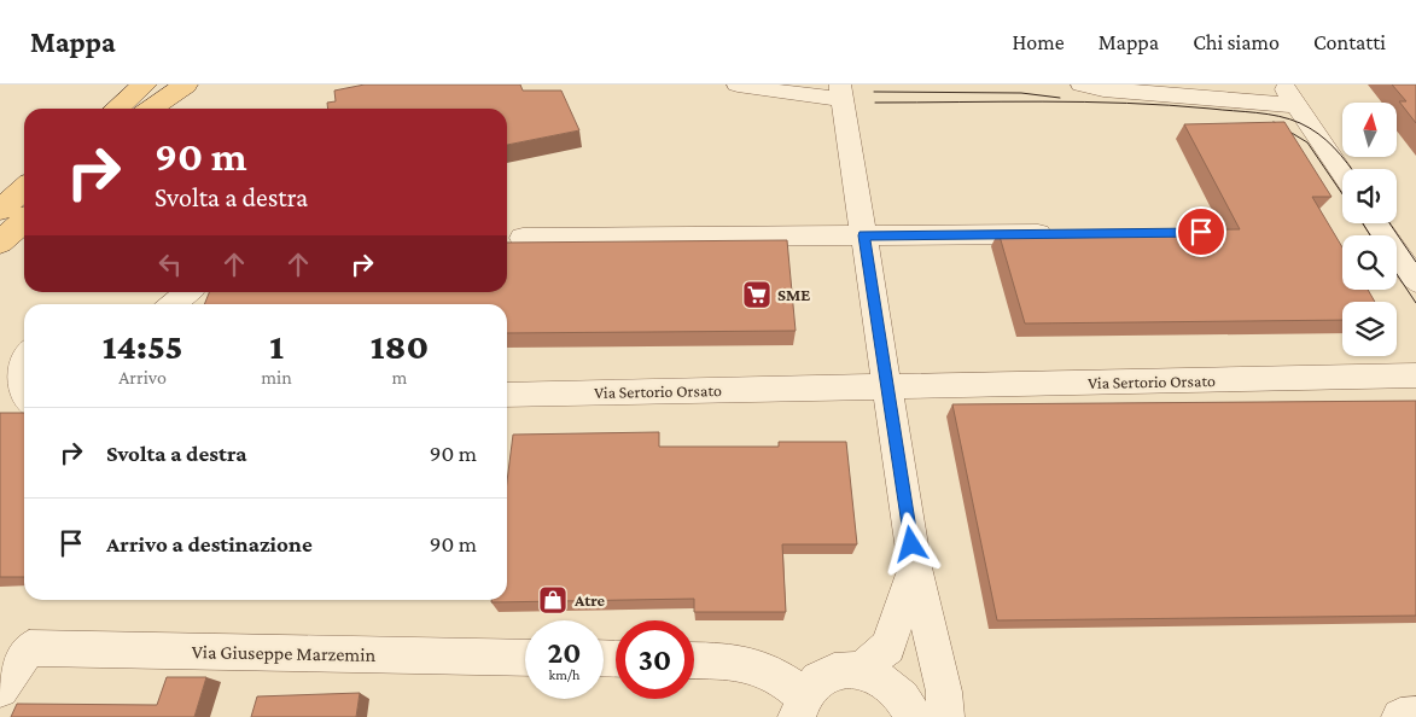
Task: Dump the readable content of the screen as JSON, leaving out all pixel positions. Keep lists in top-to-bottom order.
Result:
{
  "streets": {
    "street": ["Via Sertorio Orsato", "Via Giuseppe Marzemin"]
  },
  "places": {
    "supermarket": ["SME"],
    "shop": ["Atre"]
  },
  "north": "top",
  "page": {
    "header": "Mappa",
    "nav": [
      "Home",
      "Mappa",
      "Chi siamo",
      "Contatti"
    ],
    "turn": ["90 m", "Svolta a destra"],
    "eta": [
      "14:55",
      "Arrivo",
      "1",
      "min",
      "180",
      "m"
    ],
    "list": [
      {
        "name": "Svolta a destra",
        "value": "90 m"
      },
      {
        "name": "Arrivo a destinazione",
        "value": "90 m"
      }
    ],
    "speed": "20 km/h",
    "limit": "30"
  }
}
